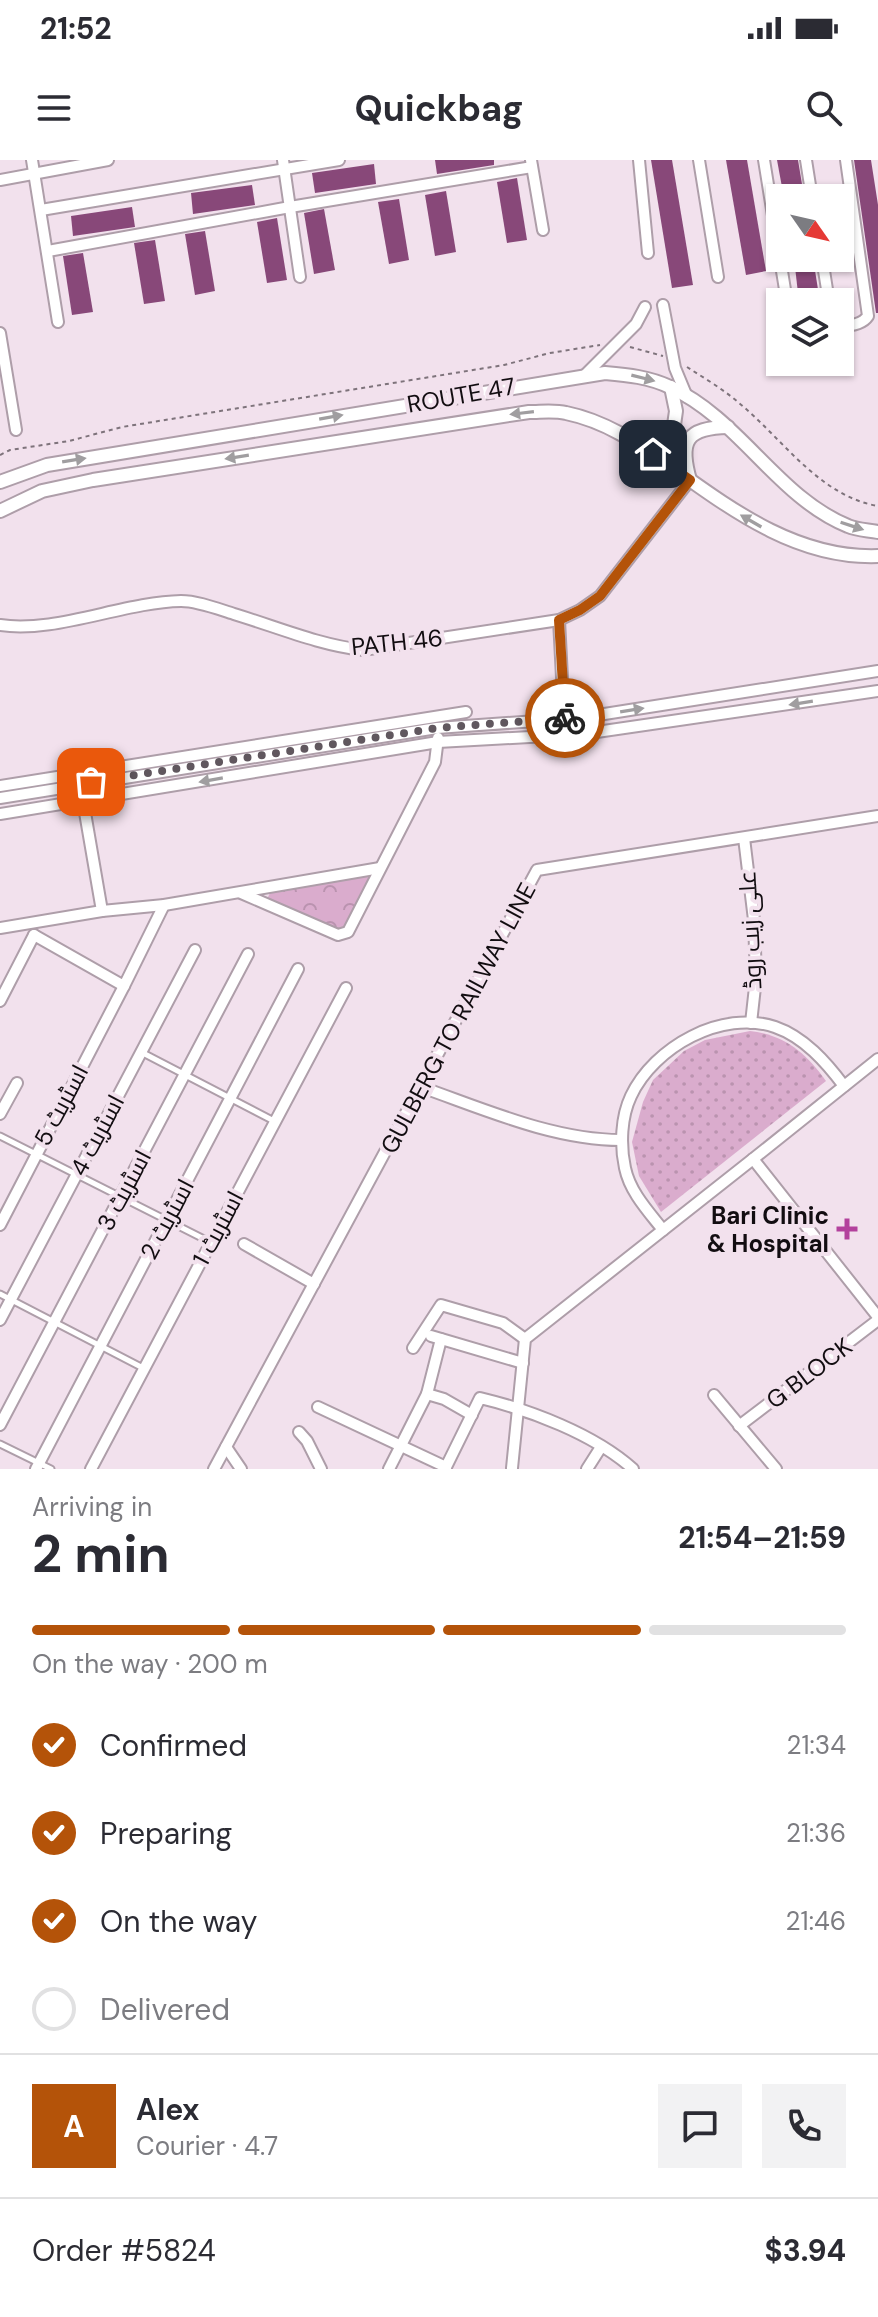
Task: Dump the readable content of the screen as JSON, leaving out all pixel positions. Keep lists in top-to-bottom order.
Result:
{
  "streets": {
    "street": [
      "ROUTE 47",
      "PATH 46",
      "علی زیب روڈ",
      "GULBERG TO RAILWAY LINE",
      "اسٹریٹ 5",
      "اسٹریٹ 4",
      "اسٹریٹ 3",
      "اسٹریٹ 2",
      "اسٹریٹ 1",
      "G BLOCK"
    ]
  },
  "crossings": [
    ["ROUTE 47", "PATH 46"],
    ["علی زیب روڈ", "GULBERG TO RAILWAY LINE"]
  ],
  "places": {
    "health": ["Bari Clinic & Hospital"]
  },
  "north": "bottom right",
  "page": {
    "status": "21:52",
    "header": "Quickbag",
    "heading": ["2 min", "Arriving in", "21:54–21:59"],
    "panel": [
      "Alex",
      "Courier · 4.7",
      "Order #5824",
      "$3.94"
    ],
    "bar": "On the way · 200 m",
    "list": [
      ["Confirmed", "21:34"],
      ["Preparing", "21:36"],
      ["On the way", "21:46"],
      "Delivered"
    ],
    "round": "A"
  }
}
